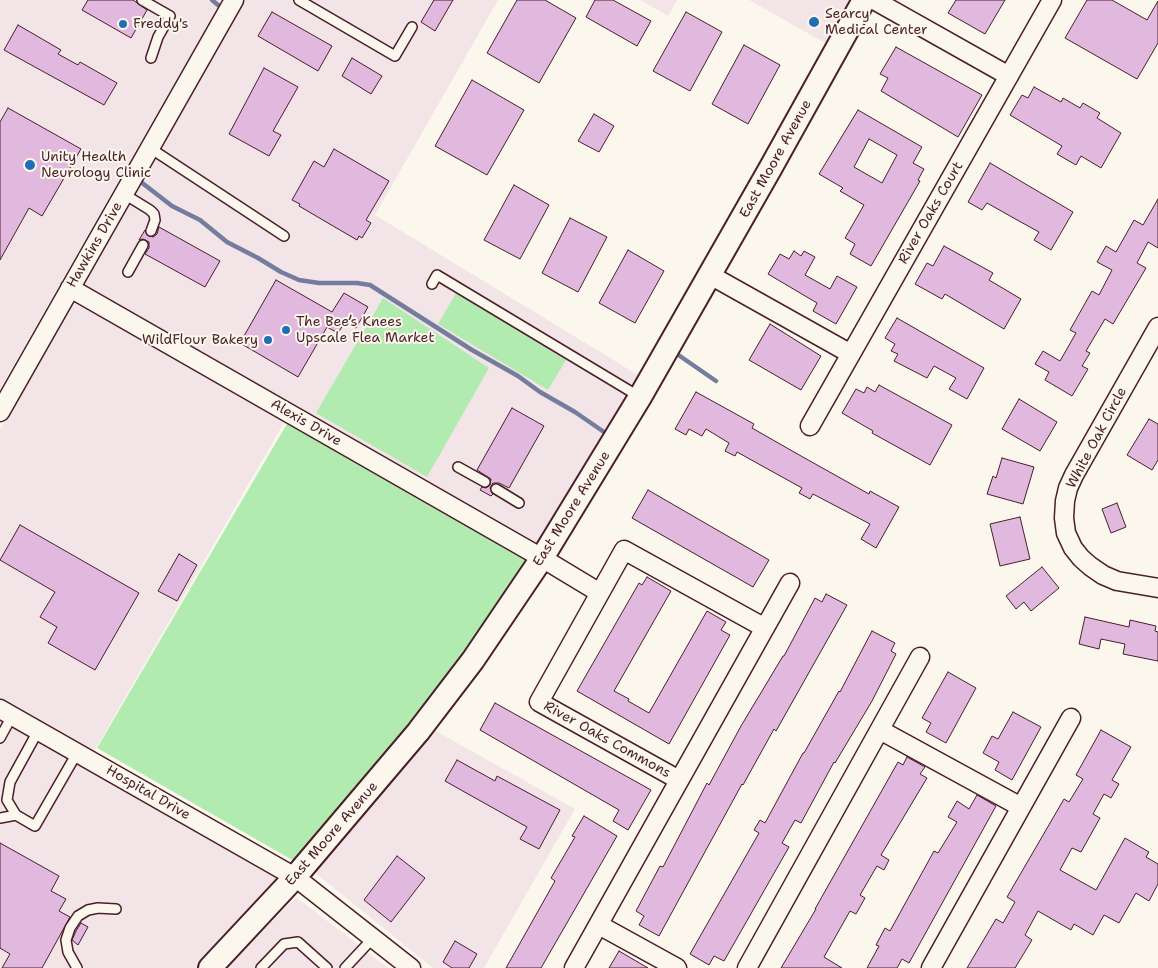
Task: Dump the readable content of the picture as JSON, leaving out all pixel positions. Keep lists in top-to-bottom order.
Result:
{
  "streets": {
    "street": [
      "East Moore Avenue",
      "River Oaks Court",
      "Hawkins Drive",
      "Alexis Drive",
      "White Oak Circle",
      "River Oaks Commons",
      "Hospital Drive"
    ]
  },
  "crossings": [
    ["East Moore Avenue", "Alexis Drive"],
    ["East Moore Avenue", "Hospital Drive"],
    ["Hawkins Drive", "Alexis Drive"]
  ],
  "places": [
    "Searcy Medical Center",
    "Freddy's",
    "Unity Health Neurology Clinic",
    "The Bee’s Knees Upscale Flea Market",
    "WildFlour Bakery"
  ]
}
